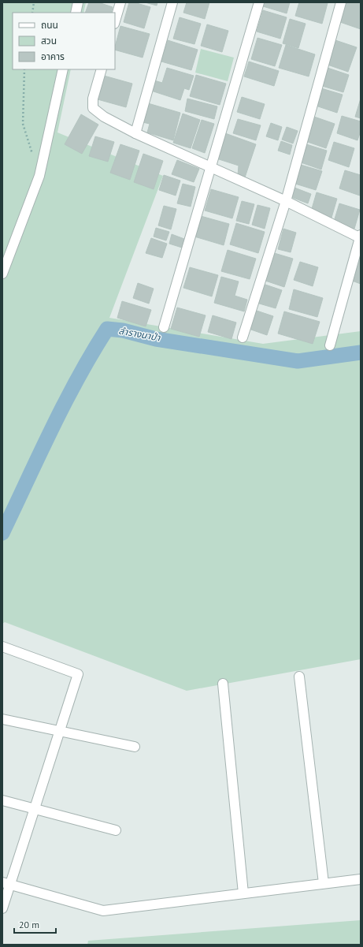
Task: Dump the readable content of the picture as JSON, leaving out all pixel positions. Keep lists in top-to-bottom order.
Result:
{
  "water": ["ลำรางนาป่า"],
  "legend": ["ถนน", "สวน", "อาคาร"],
  "scale_bar": "20 m"
}
